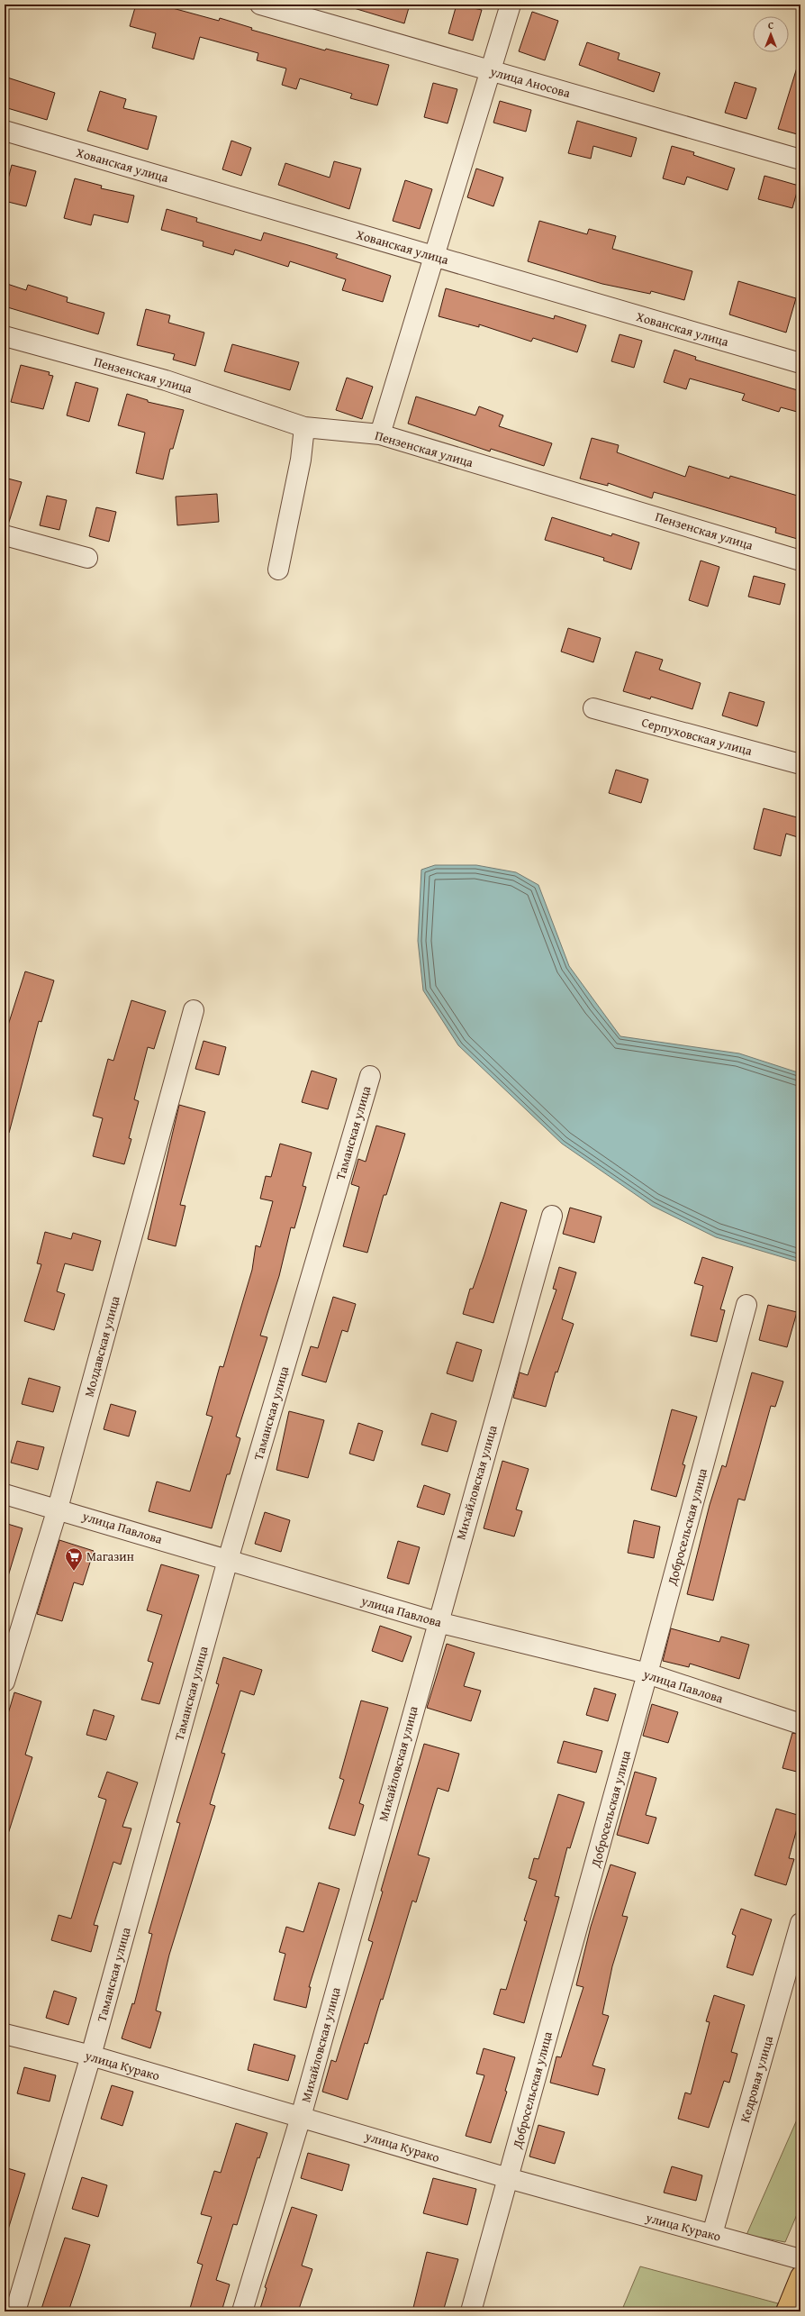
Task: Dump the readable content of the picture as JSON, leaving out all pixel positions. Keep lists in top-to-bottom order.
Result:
{
  "streets": {
    "street": [
      "улица Аносова",
      "Хованская улица",
      "Пензенская улица",
      "Серпуховская улица",
      "Таманская улица",
      "Молдавская улица",
      "Михайловская улица",
      "Добросельская улица",
      "улица Павлова",
      "улица Курако",
      "Кедровая улица"
    ]
  },
  "crossings": [
    ["Таманская улица", "улица Павлова"],
    ["Таманская улица", "улица Курако"],
    ["Молдавская улица", "улица Павлова"],
    ["Михайловская улица", "улица Павлова"],
    ["Михайловская улица", "улица Курако"],
    ["Добросельская улица", "улица Павлова"],
    ["Добросельская улица", "улица Курако"],
    ["улица Курако", "Кедровая улица"]
  ],
  "places": {
    "supermarket": ["Магазин"]
  },
  "north": "top"
}
